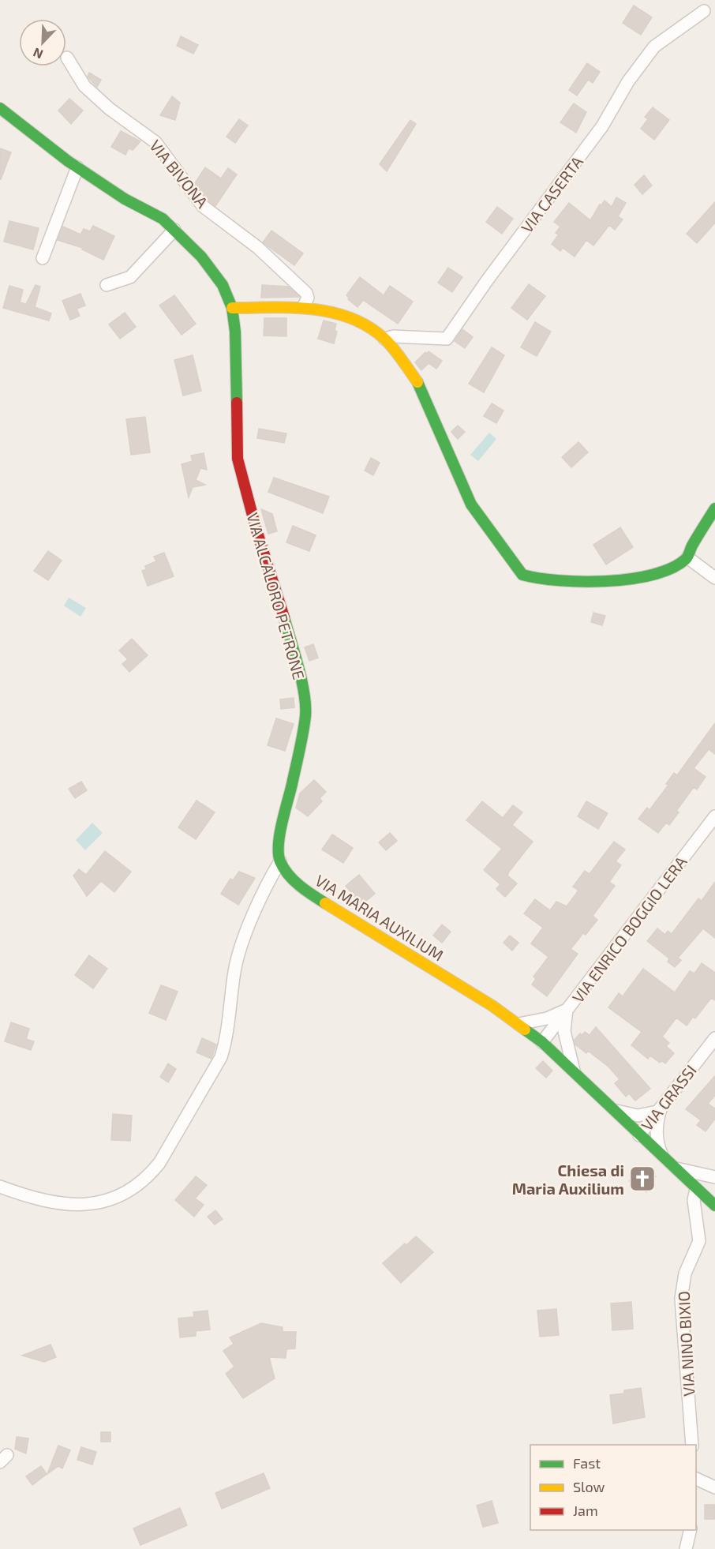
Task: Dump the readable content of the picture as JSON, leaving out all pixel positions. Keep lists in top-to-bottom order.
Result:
{
  "streets": {
    "street": [
      "VIA BIVONA",
      "VIA CASERTA",
      "VIA ALCALORO PETRONE",
      "VIA MARIA AUXILIUM",
      "VIA ENRICO BOGGIO LERA",
      "VIA GRASSI",
      "VIA NINO BIXIO"
    ]
  },
  "crossings": [
    ["VIA ALCALORO PETRONE", "VIA MARIA AUXILIUM"],
    ["VIA MARIA AUXILIUM", "VIA ENRICO BOGGIO LERA"],
    ["VIA MARIA AUXILIUM", "VIA GRASSI"],
    ["VIA MARIA AUXILIUM", "VIA NINO BIXIO"]
  ],
  "places": {
    "church": ["Chiesa di Maria Auxilium"]
  },
  "legend": ["Fast", "Slow", "Jam"],
  "north": "bottom left"
}
